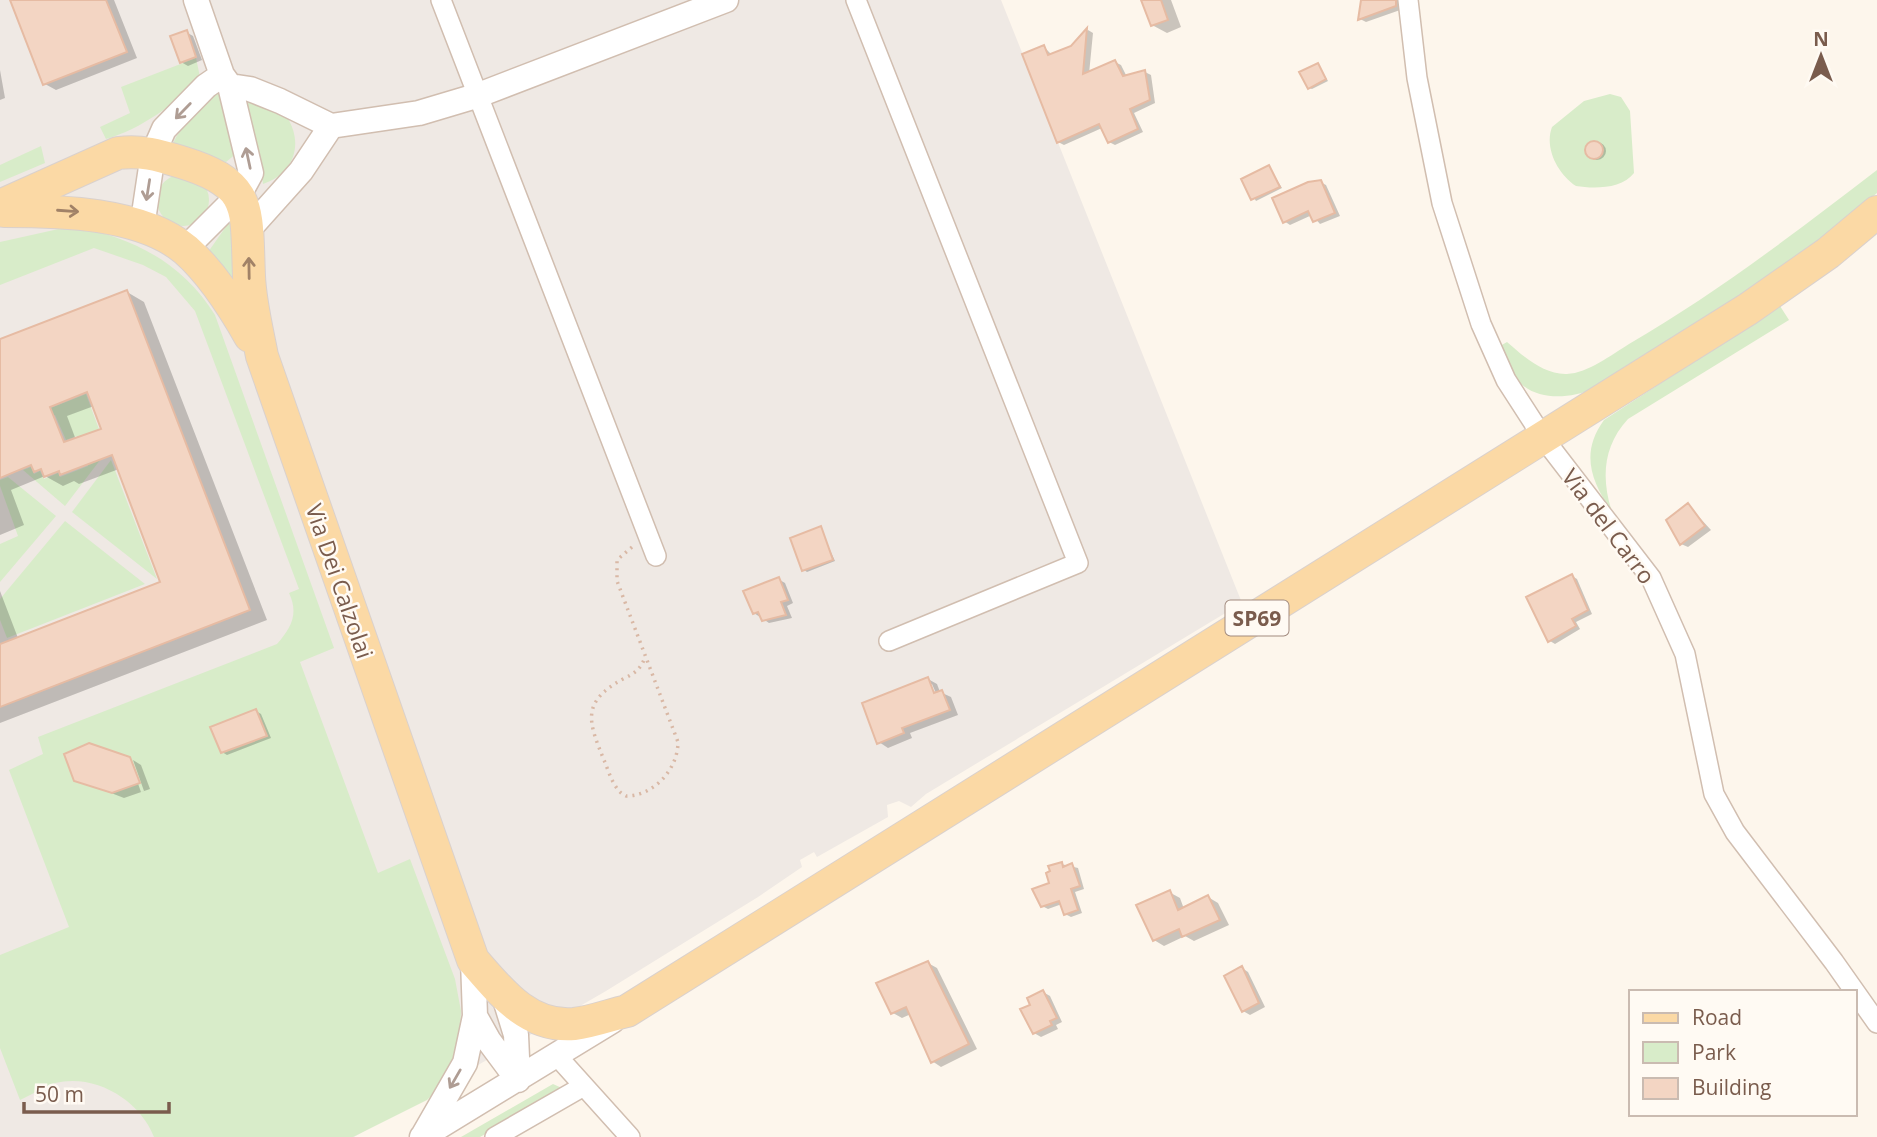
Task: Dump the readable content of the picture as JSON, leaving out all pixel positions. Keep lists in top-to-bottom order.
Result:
{
  "streets": {
    "main road": ["Via Dei Calzolai", "SP69"],
    "street": ["Via del Carro"]
  },
  "crossings": [
    ["Via del Carro", "SP69"]
  ],
  "legend": ["Road", "Park", "Building"],
  "scale_bar": "50 m",
  "north": "top"
}
